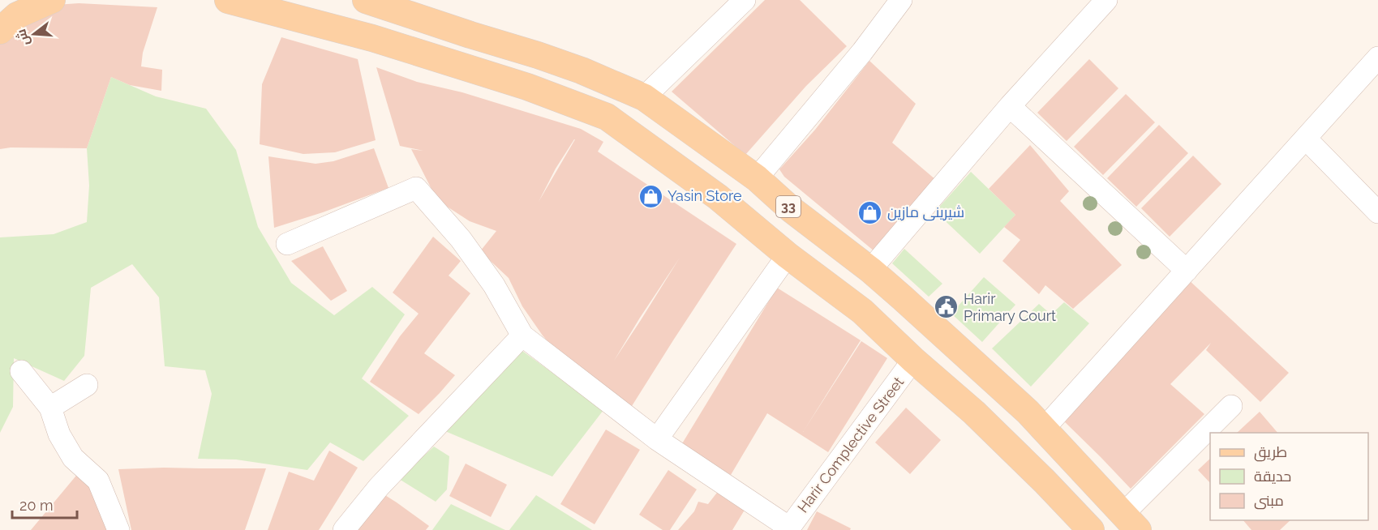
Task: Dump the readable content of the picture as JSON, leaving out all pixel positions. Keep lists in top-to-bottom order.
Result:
{
  "streets": {
    "main road": ["33"],
    "street": ["Harir Complective Street"]
  },
  "places": {
    "shop": ["Yasin Store", "شیرینی مازین"],
    "public building": ["Harir Primary Court"]
  },
  "legend": ["طريق", "حديقة", "مبنى"],
  "scale_bar": "20 m",
  "north": "left"
}
